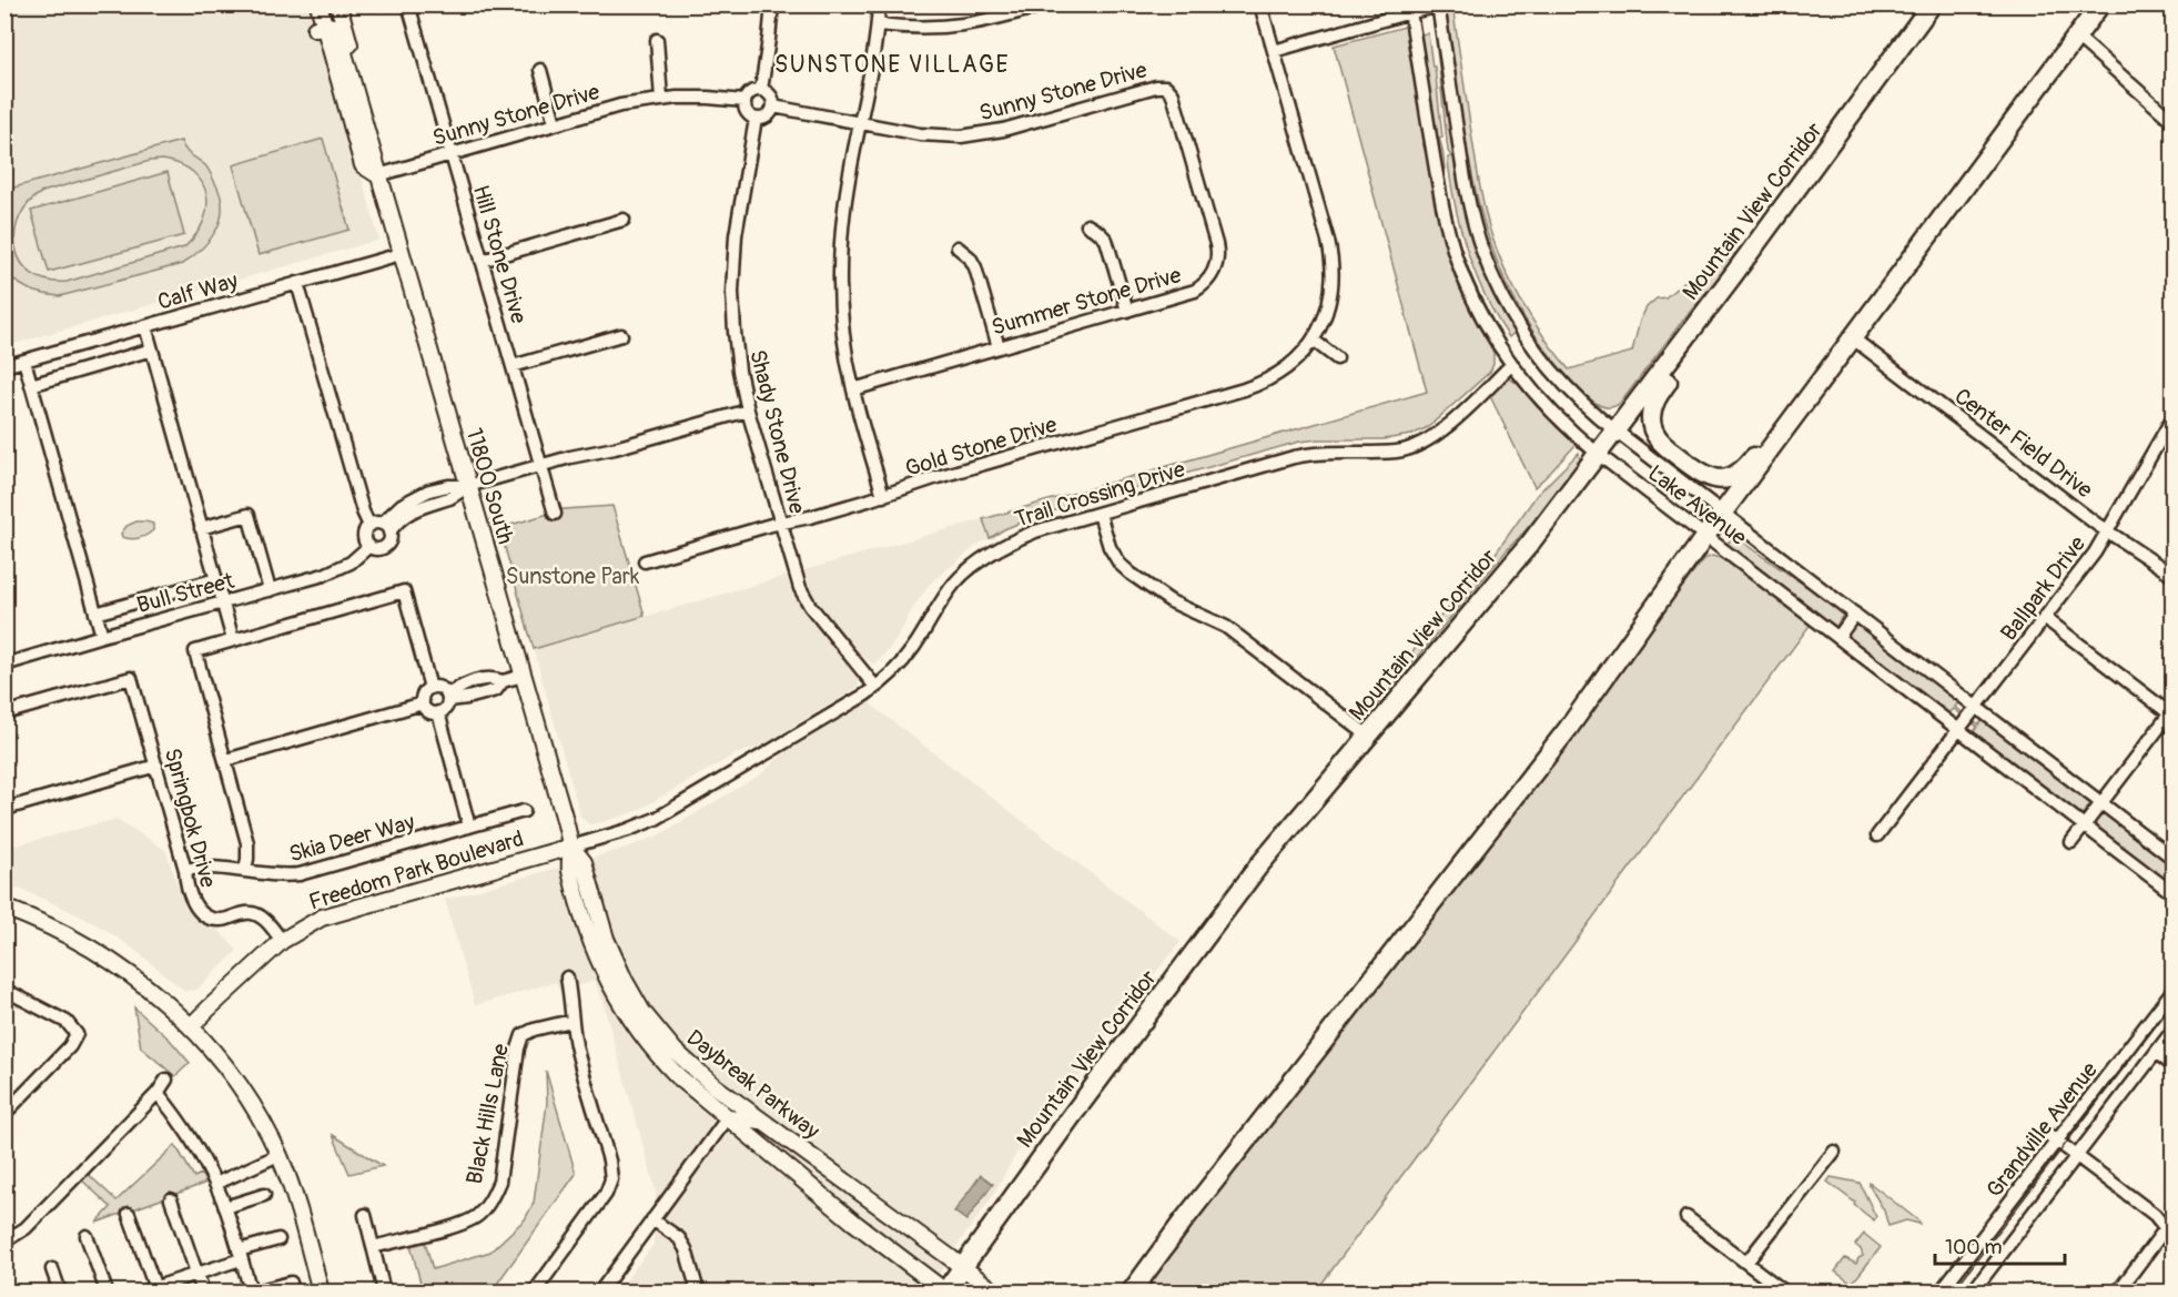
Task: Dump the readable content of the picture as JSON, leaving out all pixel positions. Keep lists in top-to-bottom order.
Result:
{
  "streets": {
    "highway": ["Mountain View Corridor"],
    "main road": ["11800 South", "Freedom Park Boulevard", "Daybreak Parkway"],
    "street": [
      "Sunny Stone Drive",
      "Hill Stone Drive",
      "Calf Way",
      "Summer Stone Drive",
      "Shady Stone Drive",
      "Center Field Drive",
      "Gold Stone Drive",
      "Trail Crossing Drive",
      "Lake Avenue",
      "Ballpark Drive",
      "Bull Street",
      "Springbok Drive",
      "Skia Deer Way",
      "Black Hills Lane",
      "Grandville Avenue"
    ]
  },
  "crossings": [
    ["Sunny Stone Drive", "Hill Stone Drive"],
    ["Sunny Stone Drive", "Summer Stone Drive"],
    ["Sunny Stone Drive", "Shady Stone Drive"],
    ["Sunny Stone Drive", "11800 South"],
    ["Mountain View Corridor", "Lake Avenue"],
    ["Mountain View Corridor", "Daybreak Parkway"],
    ["Calf Way", "11800 South"],
    ["Shady Stone Drive", "Gold Stone Drive"],
    ["Shady Stone Drive", "Trail Crossing Drive"],
    ["Center Field Drive", "Ballpark Drive"],
    ["11800 South", "Trail Crossing Drive"],
    ["11800 South", "Freedom Park Boulevard"],
    ["11800 South", "Daybreak Parkway"],
    ["Trail Crossing Drive", "Lake Avenue"],
    ["Trail Crossing Drive", "Freedom Park Boulevard"],
    ["Trail Crossing Drive", "Daybreak Parkway"],
    ["Lake Avenue", "Ballpark Drive"],
    ["Springbok Drive", "Skia Deer Way"],
    ["Springbok Drive", "Freedom Park Boulevard"],
    ["Freedom Park Boulevard", "Daybreak Parkway"]
  ],
  "districts": ["SUNSTONE VILLAGE"],
  "parks": ["Sunstone Park"],
  "scale_bar": "100 m"
}
